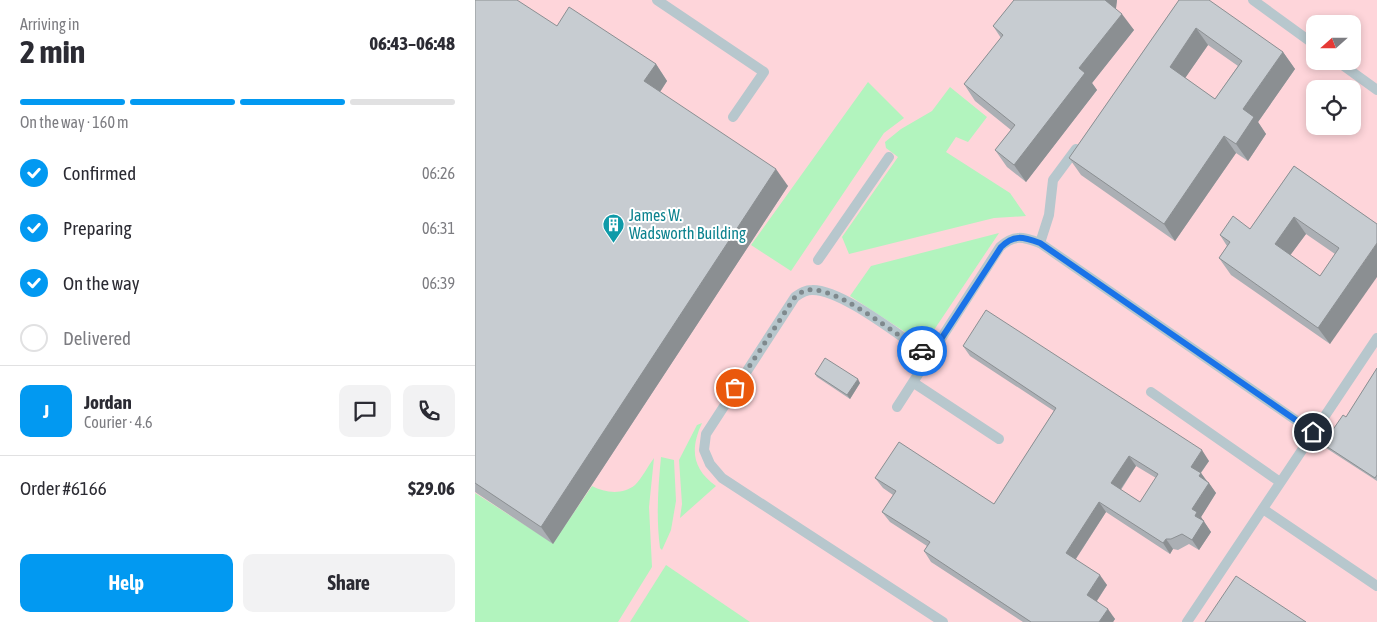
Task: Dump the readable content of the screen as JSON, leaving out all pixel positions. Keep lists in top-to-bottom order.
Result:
{
  "places": {
    "building": ["James W. Wadsworth Building"]
  },
  "north": "left",
  "page": {
    "heading": ["2 min", "Arriving in", "06:43–06:48"],
    "panel": [
      "Jordan",
      "Courier · 4.6",
      "Order #6166",
      "$29.06"
    ],
    "bar": "On the way · 160 m",
    "list": [
      ["Confirmed", "06:26"],
      ["Preparing", "06:31"],
      ["On the way", "06:39"],
      "Delivered"
    ],
    "round": "J",
    "buttons": ["Help", "Share"]
  }
}
